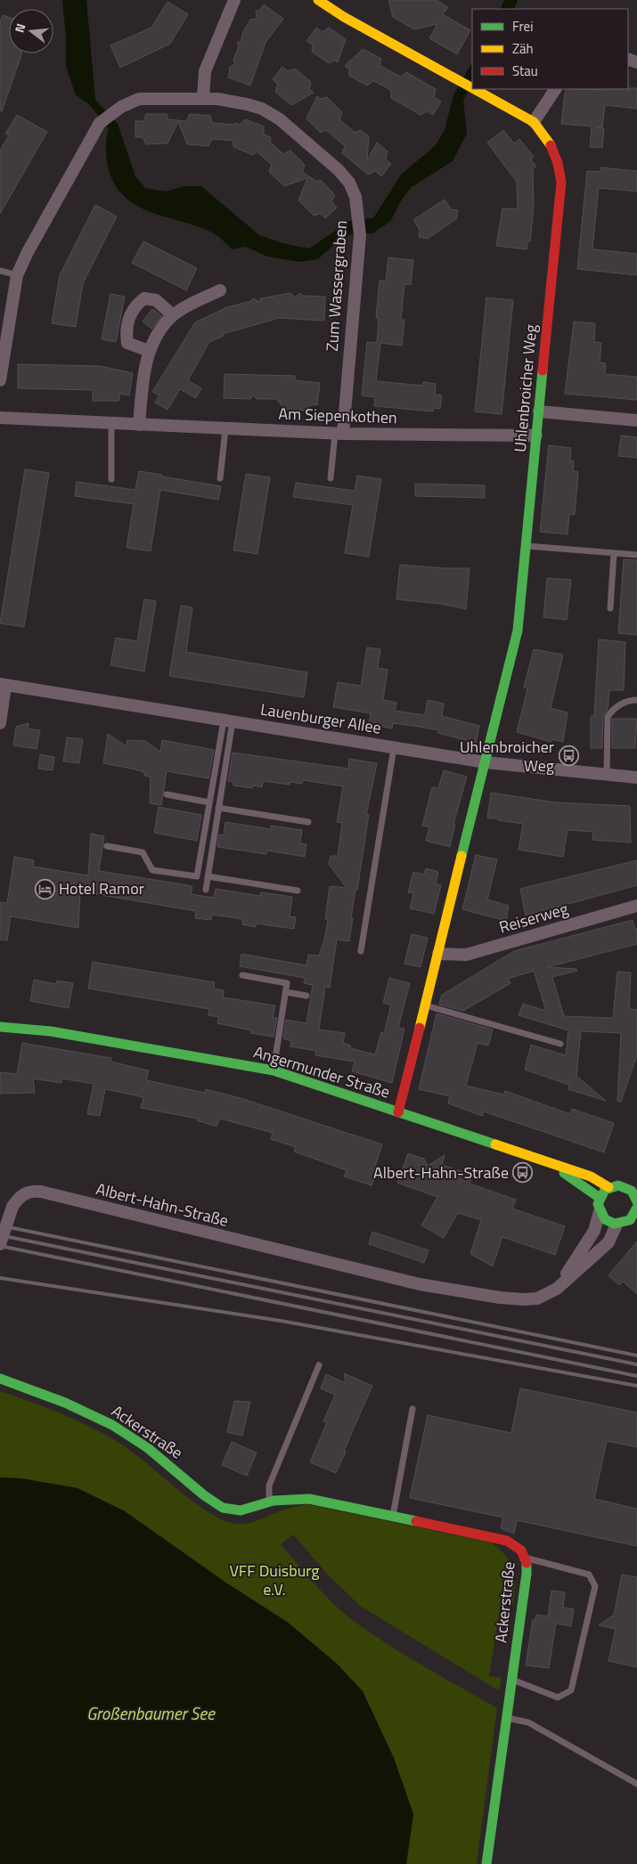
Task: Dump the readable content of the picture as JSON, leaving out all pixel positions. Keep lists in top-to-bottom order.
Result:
{
  "streets": {
    "street": [
      "Zum Wassergraben",
      "Uhlenbroicher Weg",
      "Am Siepenkothen",
      "Lauenburger Allee",
      "Reiserweg",
      "Angermunder Straße",
      "Albert-Hahn-Straße",
      "Ackerstraße"
    ]
  },
  "crossings": [
    ["Zum Wassergraben", "Am Siepenkothen"],
    ["Uhlenbroicher Weg", "Am Siepenkothen"],
    ["Uhlenbroicher Weg", "Lauenburger Allee"],
    ["Uhlenbroicher Weg", "Reiserweg"],
    ["Uhlenbroicher Weg", "Angermunder Straße"]
  ],
  "water": ["Großenbaumer See"],
  "parks": ["VFF Duisburg e.V."],
  "places": {
    "bus stop": ["Uhlenbroicher Weg", "Albert-Hahn-Straße"],
    "hotel": ["Hotel Ramor"]
  },
  "legend": ["Frei", "Zäh", "Stau"],
  "north": "left"
}
